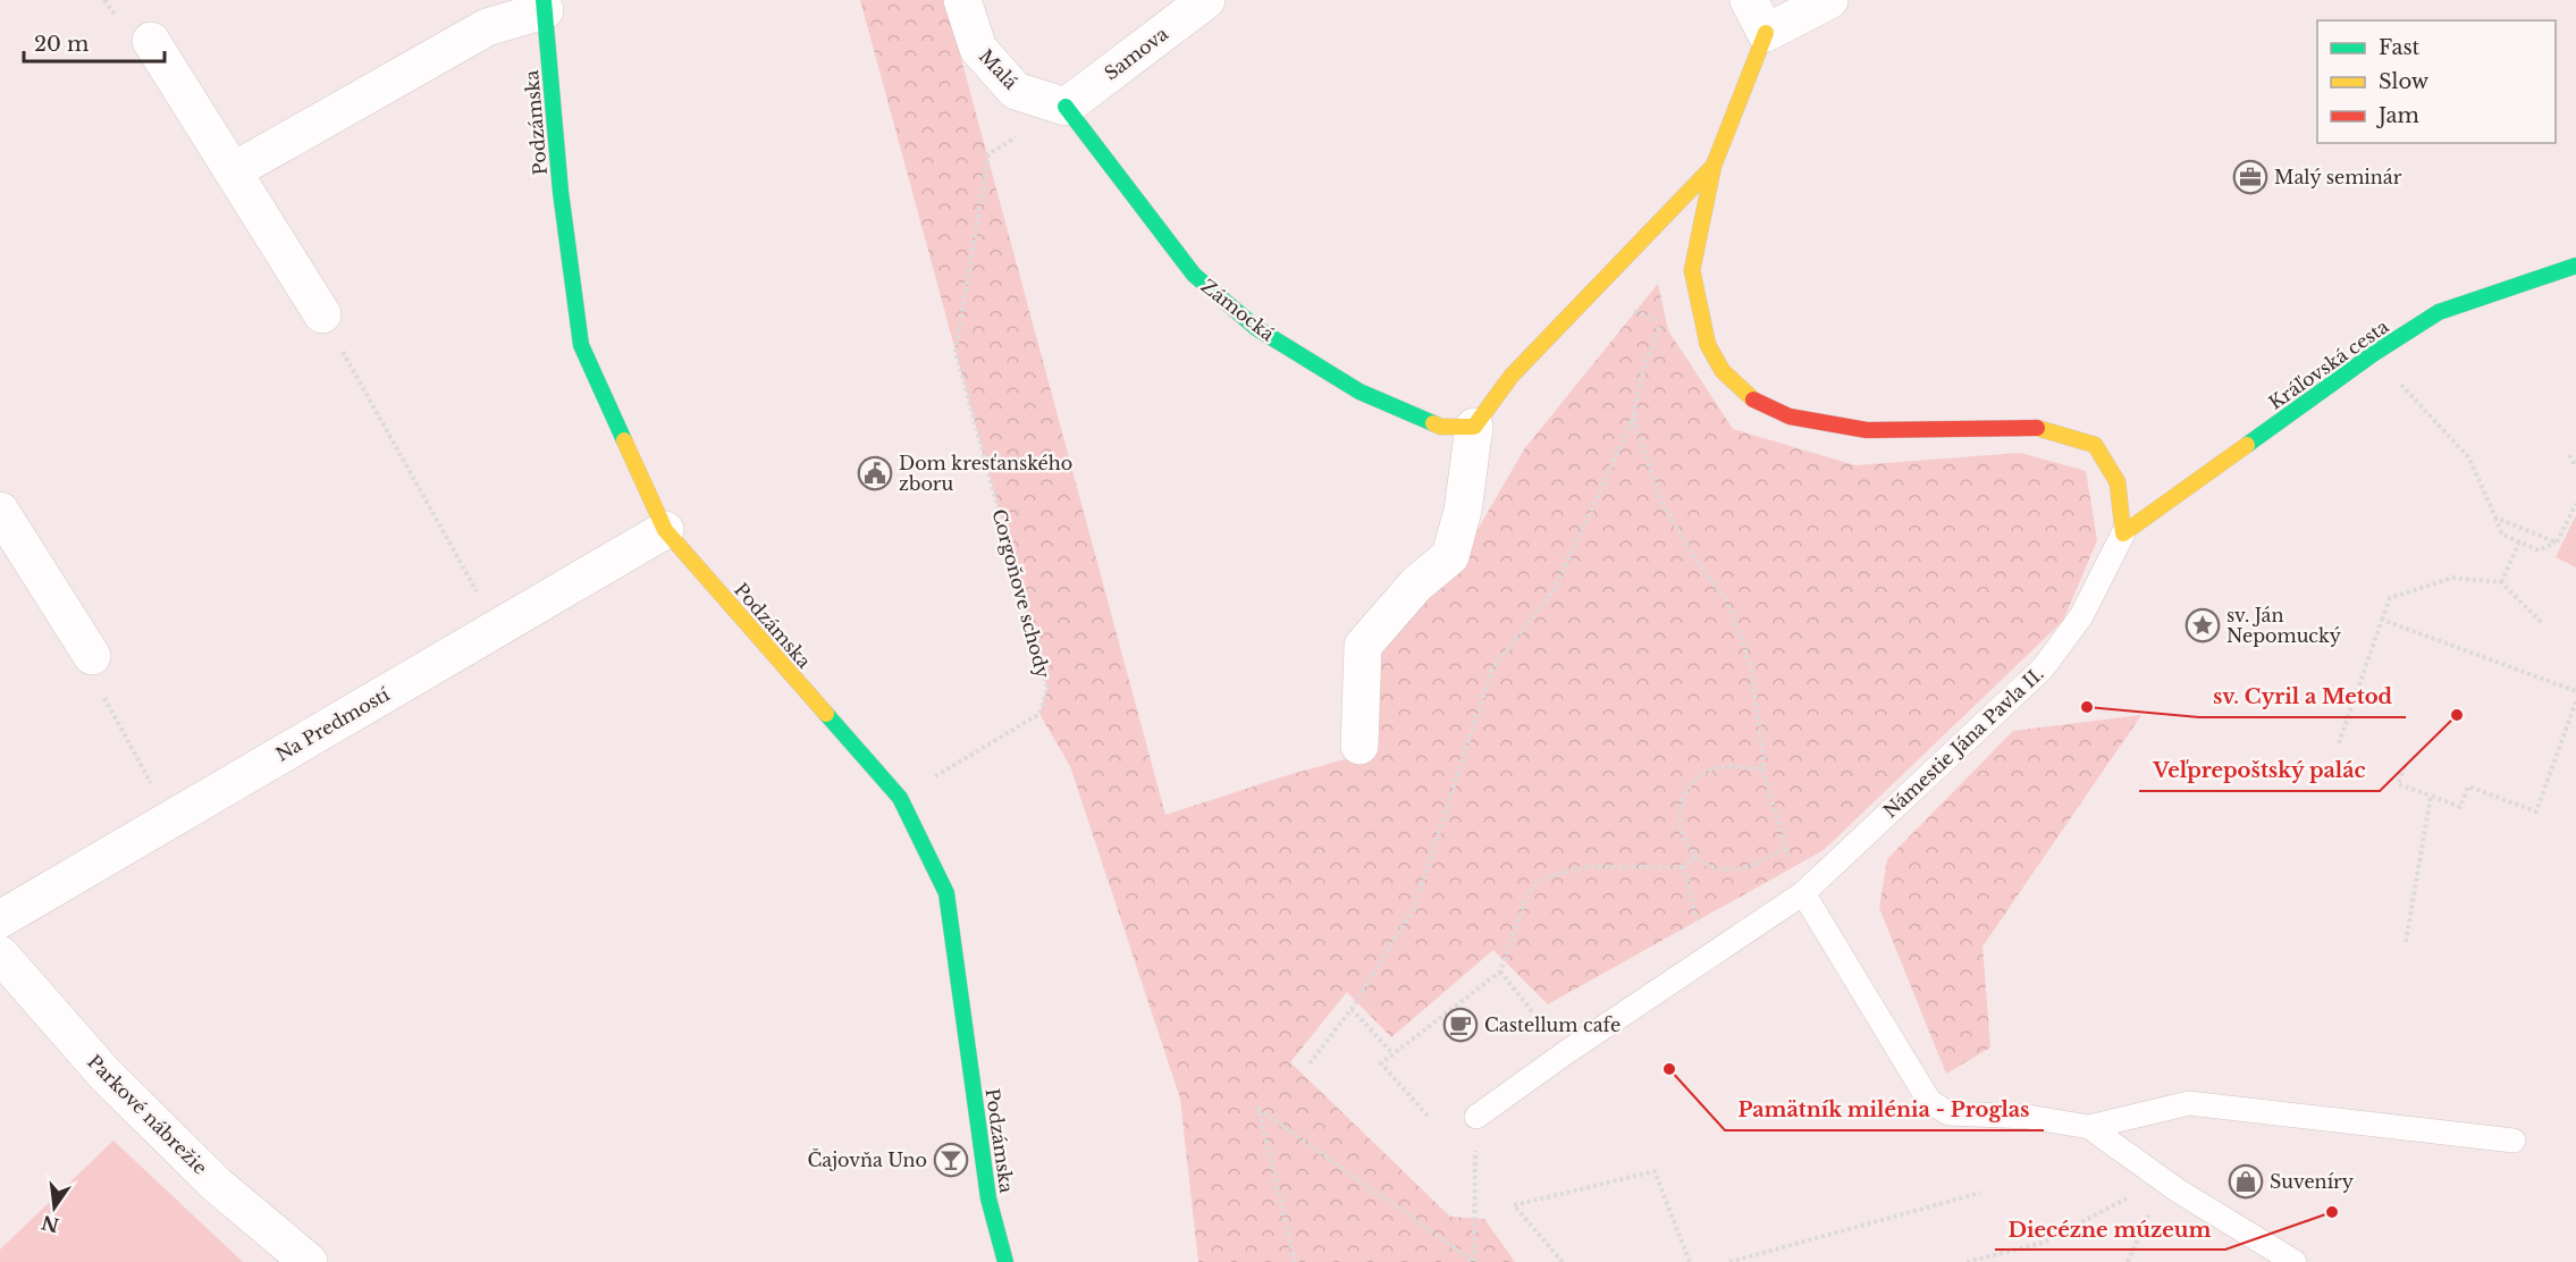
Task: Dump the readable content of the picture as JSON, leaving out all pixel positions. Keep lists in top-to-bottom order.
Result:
{
  "streets": {
    "street": [
      "Samova",
      "Malá",
      "Podzámska",
      "Zámocká",
      "Kráľovská cesta",
      "Na Predmostí",
      "Parkové nábrežie"
    ],
    "lane": ["Námestie Jána Pavla II."],
    "path": ["Corgoňove schody"]
  },
  "crossings": [
    ["Samova", "Malá"],
    ["Samova", "Zámocká"],
    ["Malá", "Zámocká"],
    ["Podzámska", "Corgoňove schody"],
    ["Podzámska", "Na Predmostí"],
    ["Kráľovská cesta", "Námestie Jána Pavla II."]
  ],
  "places": {
    "office": ["Malý seminár"],
    "public building": ["Dom kresťanského zboru"],
    "place": ["sv. Ján Nepomucký"],
    "other": [
      "sv. Cyril a Metod",
      "Veľprepoštský palác",
      "Pamätník milénia - Proglas",
      "Diecézne múzeum"
    ],
    "cafe": ["Castellum cafe"],
    "bar": ["Čajovňa Uno"],
    "shop": ["Suveníry"]
  },
  "legend": ["Fast", "Slow", "Jam"],
  "scale_bar": "20 m",
  "north": "bottom"
}
